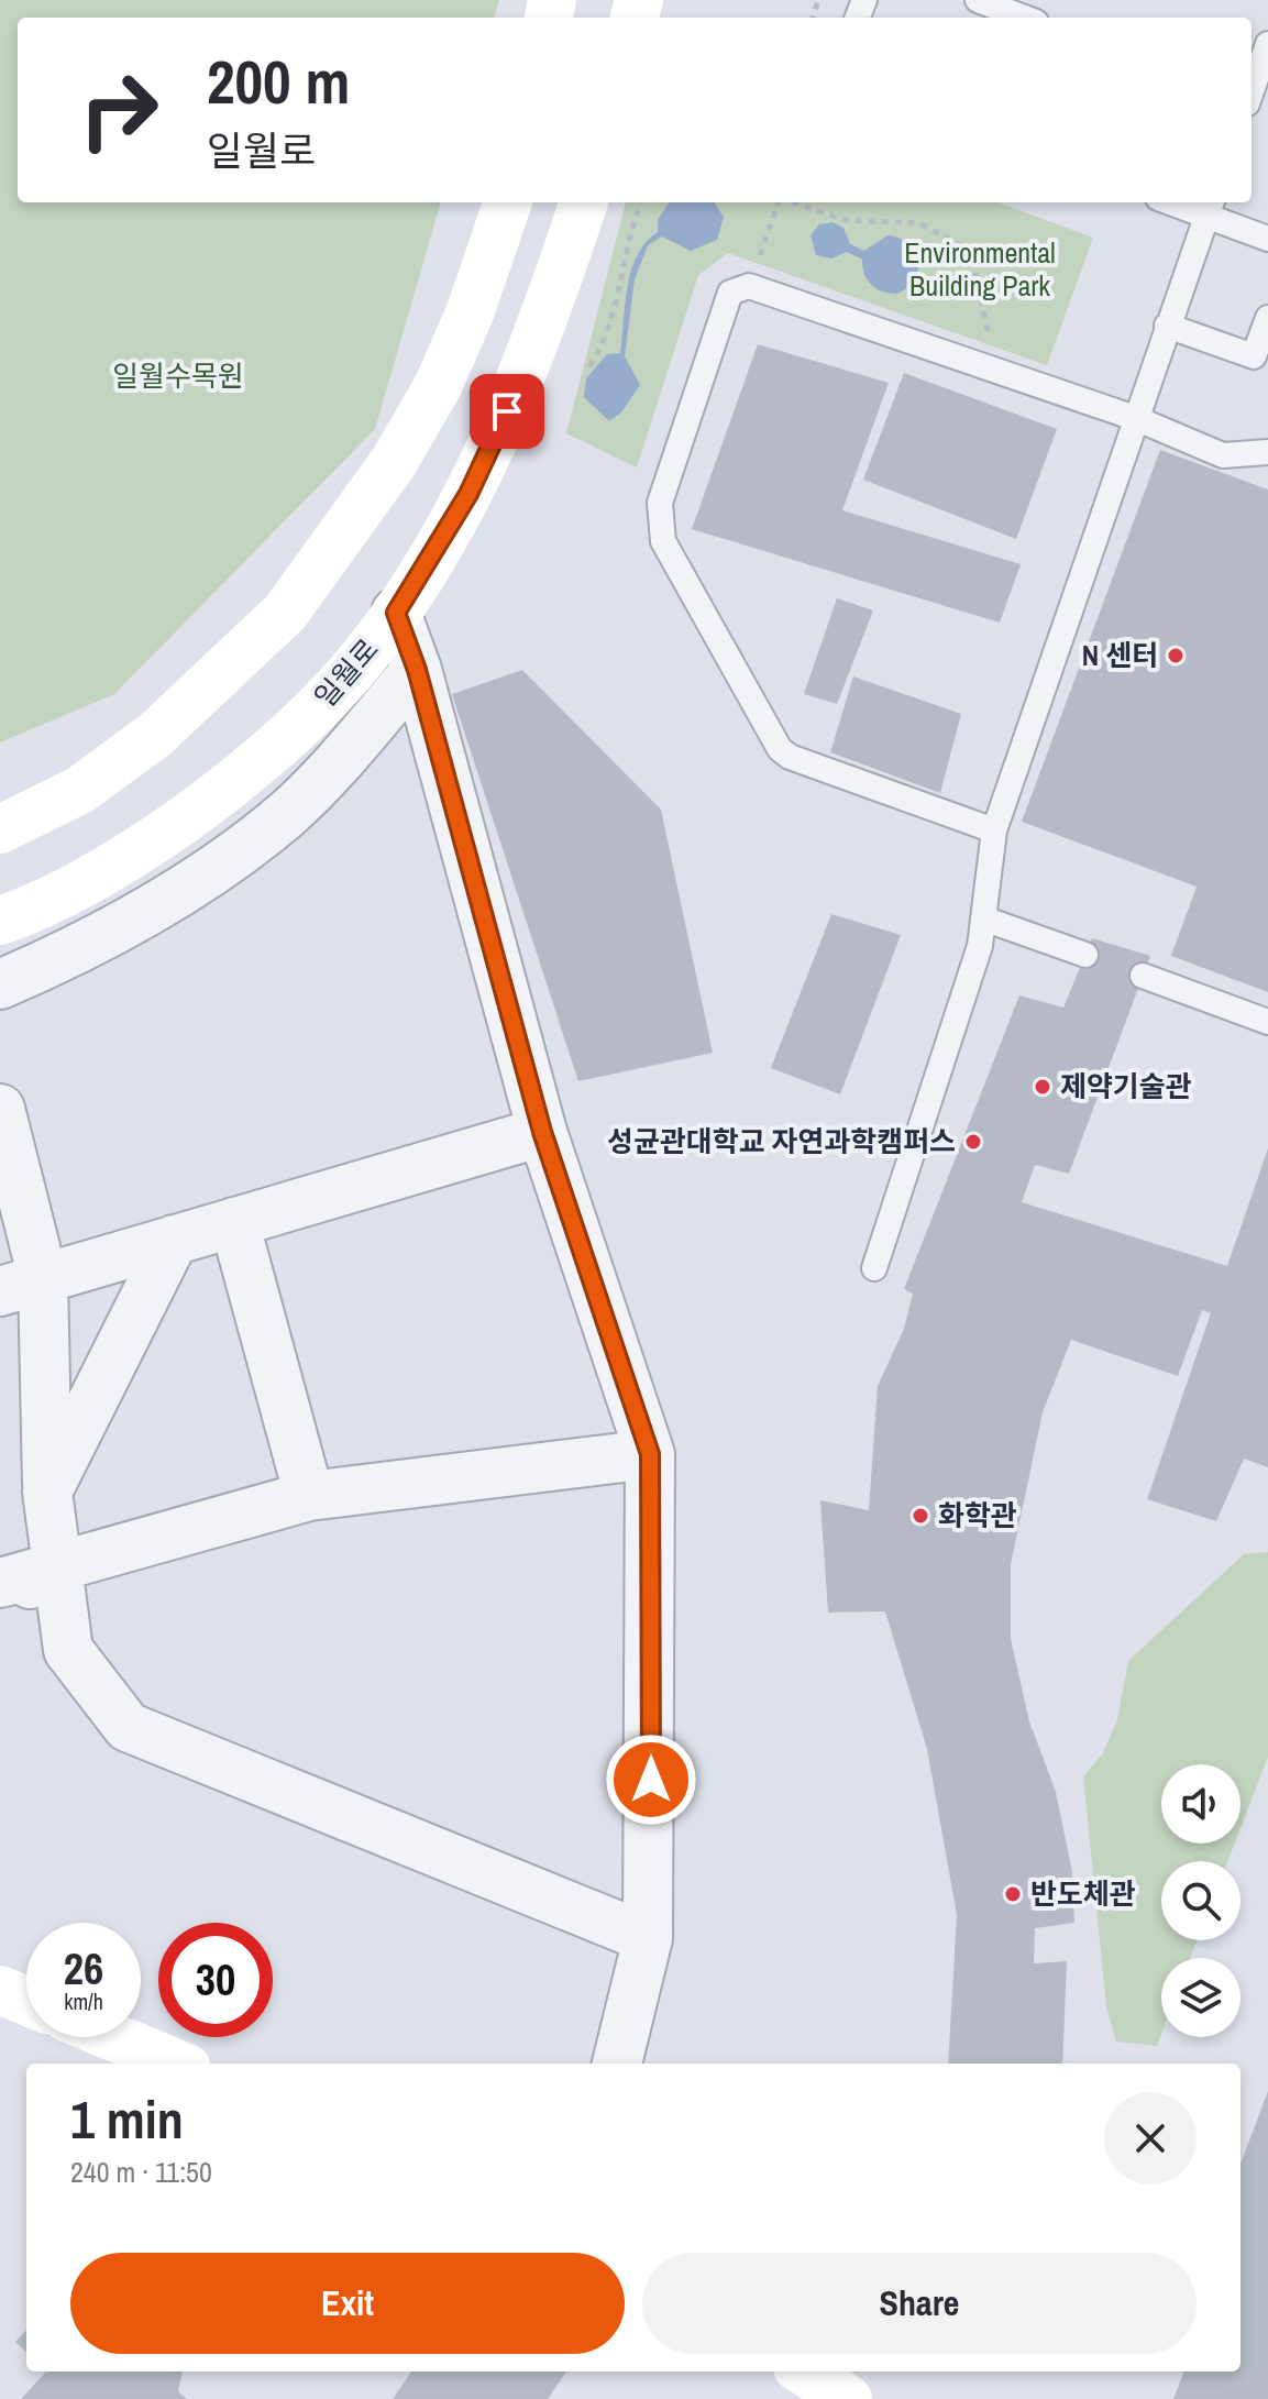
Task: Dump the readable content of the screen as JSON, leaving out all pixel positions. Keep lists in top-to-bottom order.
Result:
{
  "streets": {
    "street": ["일월로"]
  },
  "parks": ["Environmental Building Park", "일월수목원"],
  "places": [
    "N 센터",
    "제약기술관",
    "성균관대학교 자연과학캠퍼스",
    "화학관",
    "반도체관"
  ],
  "page": {
    "turn": ["200 m", "일월로"],
    "speed": "26 km/h",
    "limit": "30",
    "heading": ["1 min", "240 m · 11:50"],
    "buttons": ["Exit", "Share"]
  }
}
